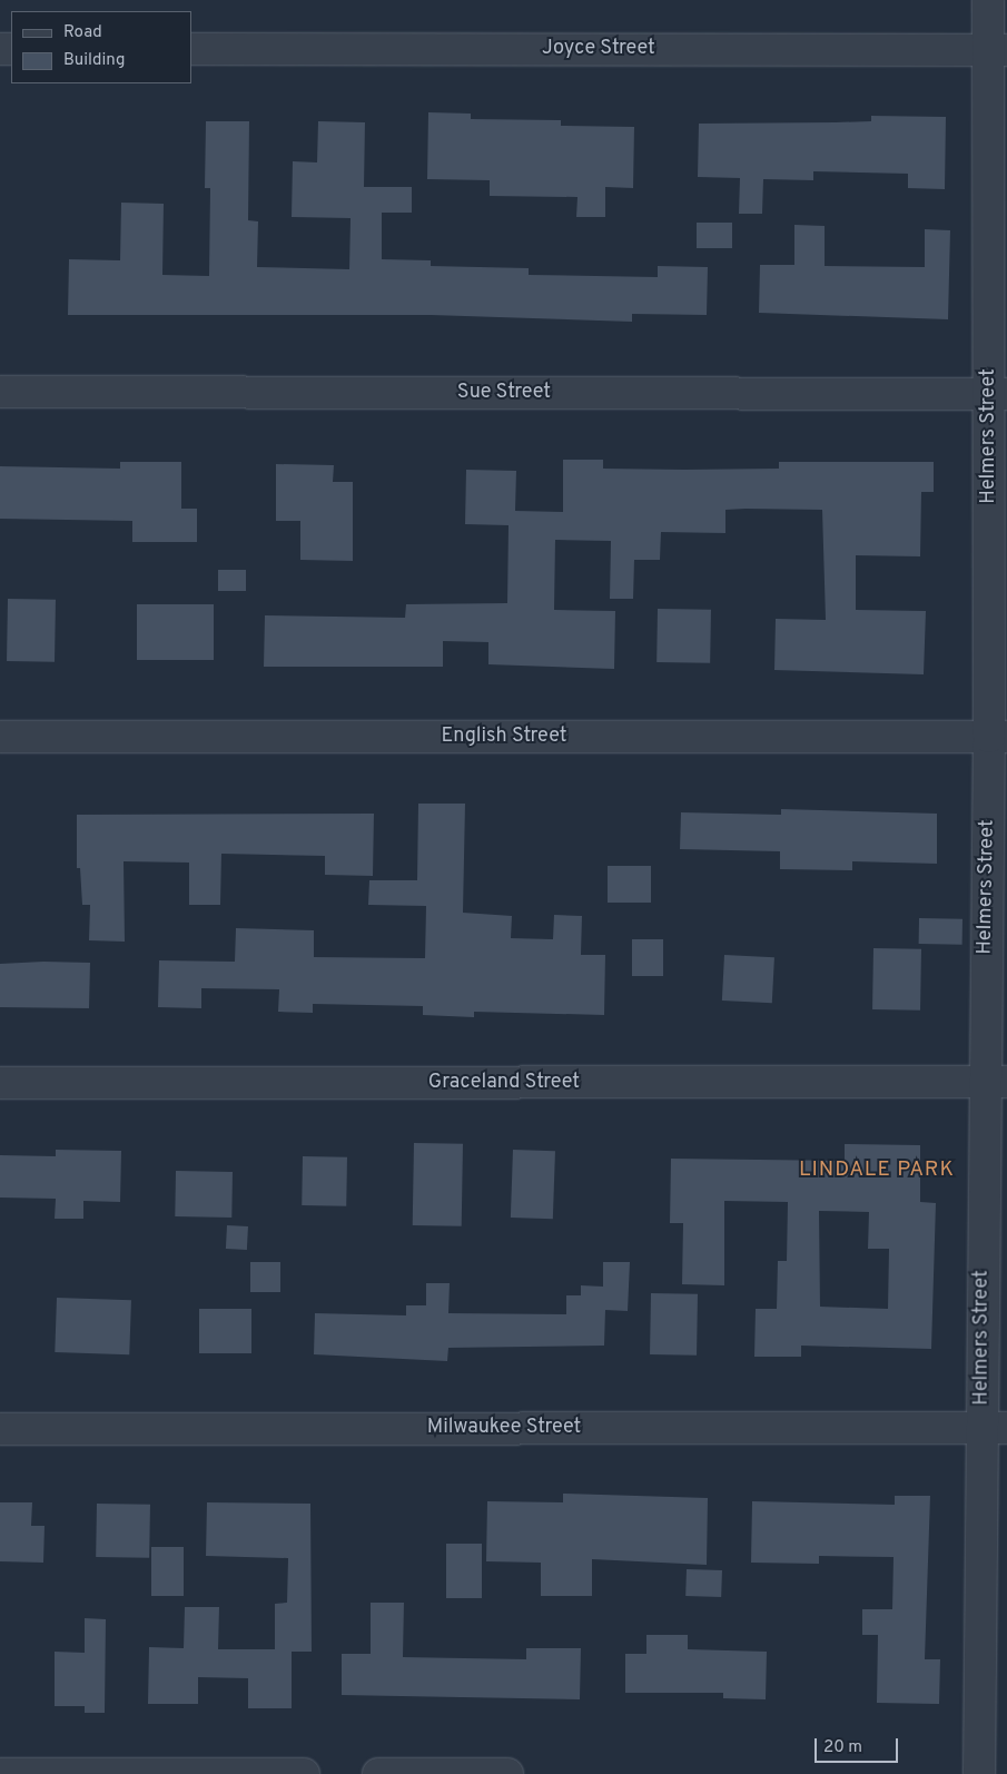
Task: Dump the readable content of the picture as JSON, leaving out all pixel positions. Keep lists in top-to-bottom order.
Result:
{
  "streets": {
    "street": [
      "Joyce Street",
      "Sue Street",
      "Helmers Street",
      "English Street",
      "Graceland Street",
      "Milwaukee Street"
    ]
  },
  "crossings": [
    ["Joyce Street", "Helmers Street"],
    ["Sue Street", "Helmers Street"],
    ["Helmers Street", "English Street"],
    ["Helmers Street", "Graceland Street"],
    ["Helmers Street", "Milwaukee Street"]
  ],
  "districts": ["LINDALE PARK"],
  "legend": ["Road", "Building"],
  "scale_bar": "20 m"
}
